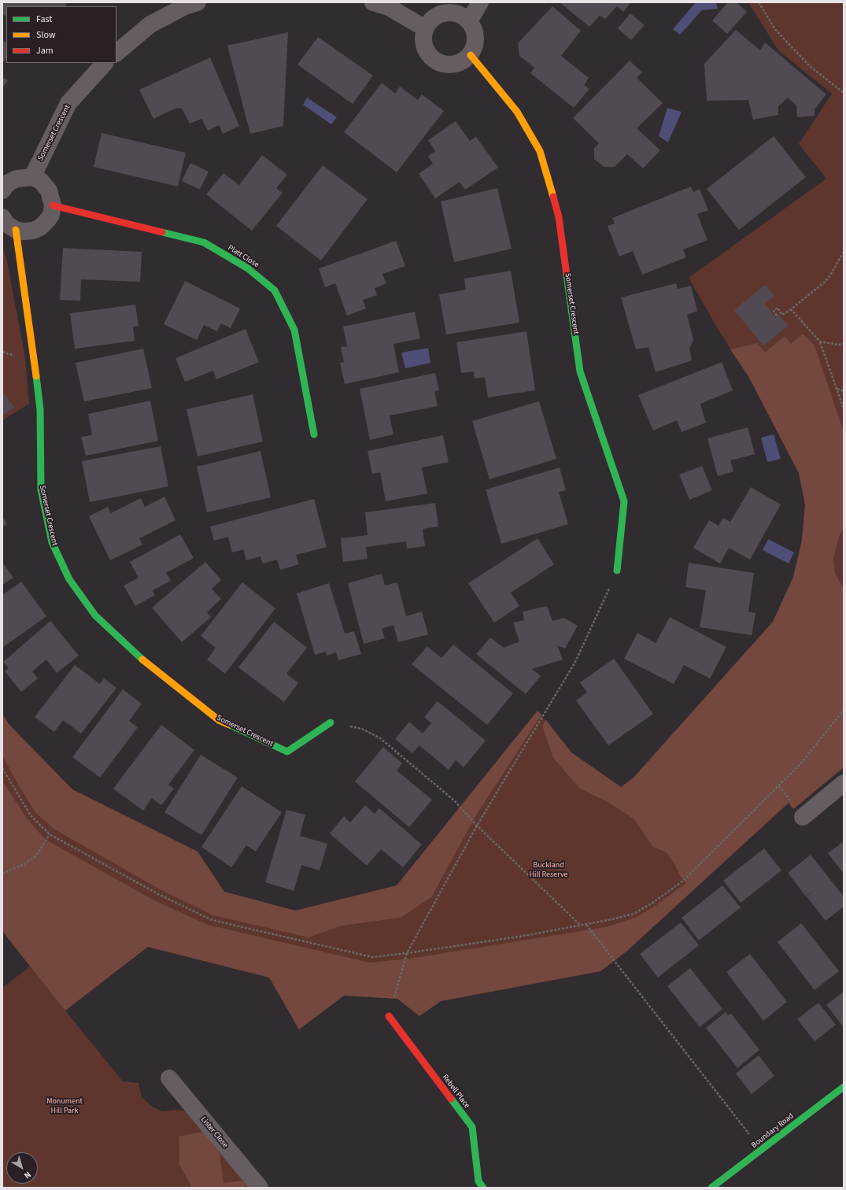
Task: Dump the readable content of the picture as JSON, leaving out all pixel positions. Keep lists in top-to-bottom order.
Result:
{
  "streets": {
    "street": [
      "Somerset Crescent",
      "Platt Close",
      "Rebell Place",
      "Boundary Road",
      "Lister Close"
    ]
  },
  "parks": ["Buckland Hill Reserve", "Monument Hill Park"],
  "legend": ["Fast", "Slow", "Jam"],
  "north": "bottom right"
}
